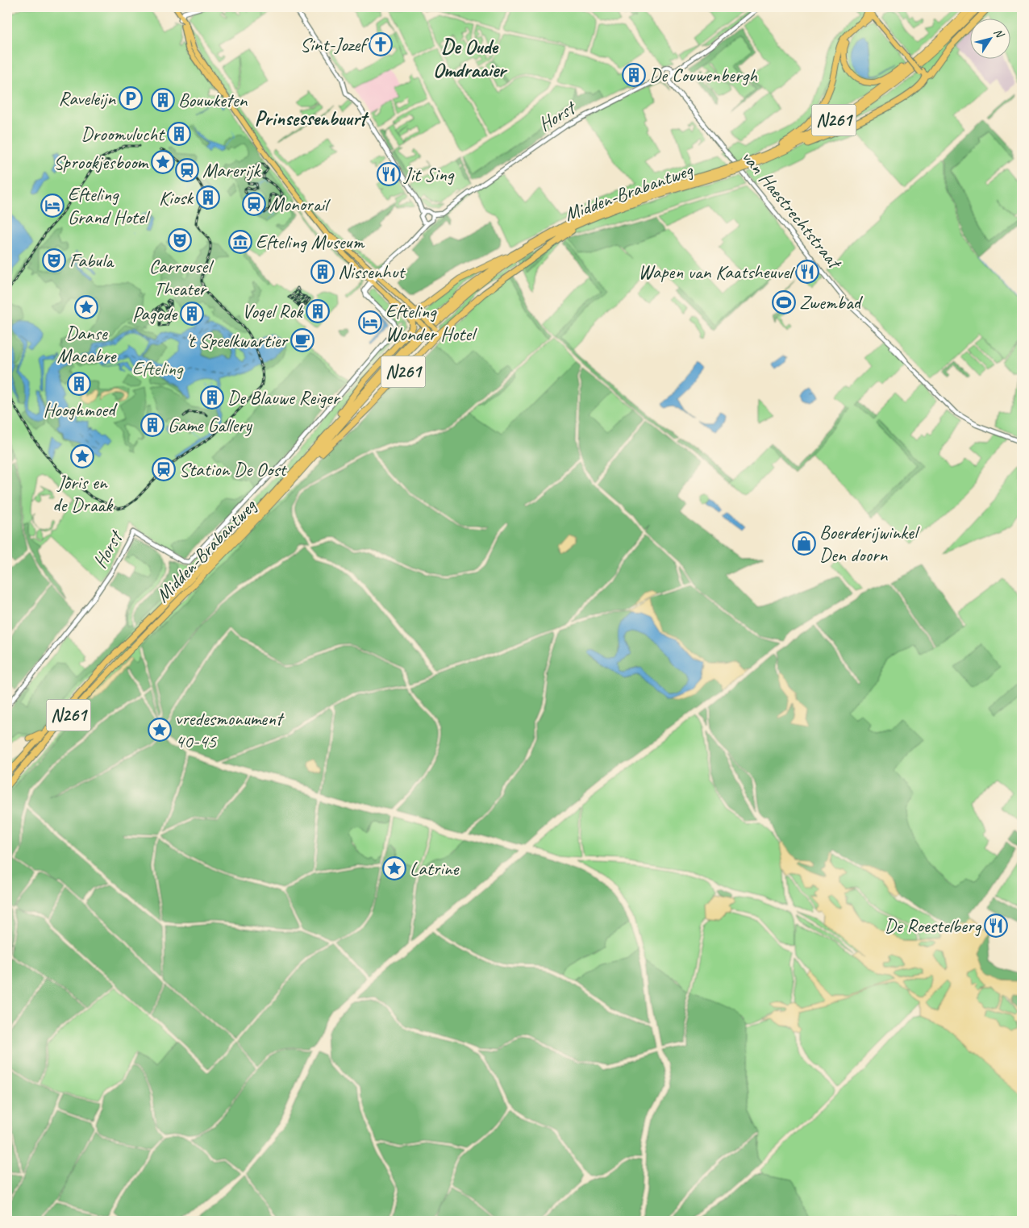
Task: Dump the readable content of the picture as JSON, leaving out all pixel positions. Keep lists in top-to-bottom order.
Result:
{
  "streets": {
    "highway": ["N261", "Midden-Brabantweg"],
    "street": ["Horst", "van Haestrechtstraat"]
  },
  "crossings": [
    ["N261", "Midden-Brabantweg"]
  ],
  "districts": ["De Oude Omdraaier", "Prinsessenbuurt"],
  "parks": ["Efteling"],
  "places": {
    "church": ["Sint-Jozef"],
    "building": [
      "De Couwenbergh",
      "Bouwketen",
      "Droomvlucht",
      "Kiosk",
      "Nissenhut",
      "Vogel Rok",
      "Pagode",
      "Hooghmoed",
      "De Blauwe Reiger",
      "Game Gallery"
    ],
    "parking": ["Raveleijn"],
    "place": [
      "Sprookjesboom",
      "Danse Macabre",
      "Joris en de Draak",
      "vredesmonument 40-45",
      "Latrine"
    ],
    "station": ["Marerijk", "Monorail", "Station De Oost"],
    "restaurant": ["Jit Sing", "Wapen van Kaatsheuvel", "De Roestelberg"],
    "hotel": ["Efteling Grand Hotel", "Efteling Wonder Hotel"],
    "theatre": ["Carrousel Theater", "Fabula"],
    "museum": ["Efteling Museum"],
    "sports": ["Zwembad"],
    "cafe": ["'t Speelkwartier"],
    "shop": ["Boerderijwinkel Den doorn"]
  },
  "north": "top right"
}
